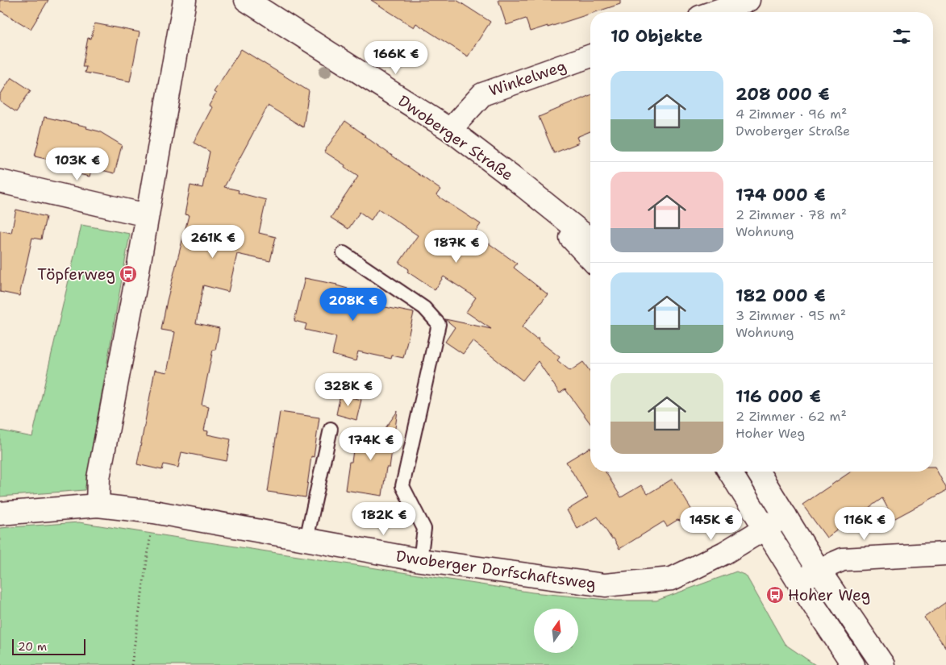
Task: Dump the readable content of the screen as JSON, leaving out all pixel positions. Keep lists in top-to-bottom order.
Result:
{
  "streets": {
    "street": ["Winkelweg", "Dwoberger Straße", "Dwoberger Dorfschaftsweg"]
  },
  "crossings": [
    ["Winkelweg", "Dwoberger Straße"]
  ],
  "places": {
    "bus stop": ["Töpferweg", "Hoher Weg"]
  },
  "scale_bar": "20 m",
  "north": "top",
  "page": {
    "heading": "10 Objekte",
    "price": [
      "166K €",
      "103K €",
      "261K €",
      "187K €",
      "208K €",
      "328K €",
      "174K €",
      "182K €",
      "145K €",
      "116K €"
    ],
    "list": [
      {
        "name": "208 000 €",
        "note": "4 Zimmer · 96 m² · Dwoberger Straße"
      },
      {
        "name": "174 000 €",
        "note": "2 Zimmer · 78 m² · Wohnung"
      },
      {
        "name": "182 000 €",
        "note": "3 Zimmer · 95 m² · Wohnung"
      },
      {
        "name": "116 000 €",
        "note": "2 Zimmer · 62 m² · Hoher Weg"
      }
    ],
    "scale": "20 m"
  }
}
